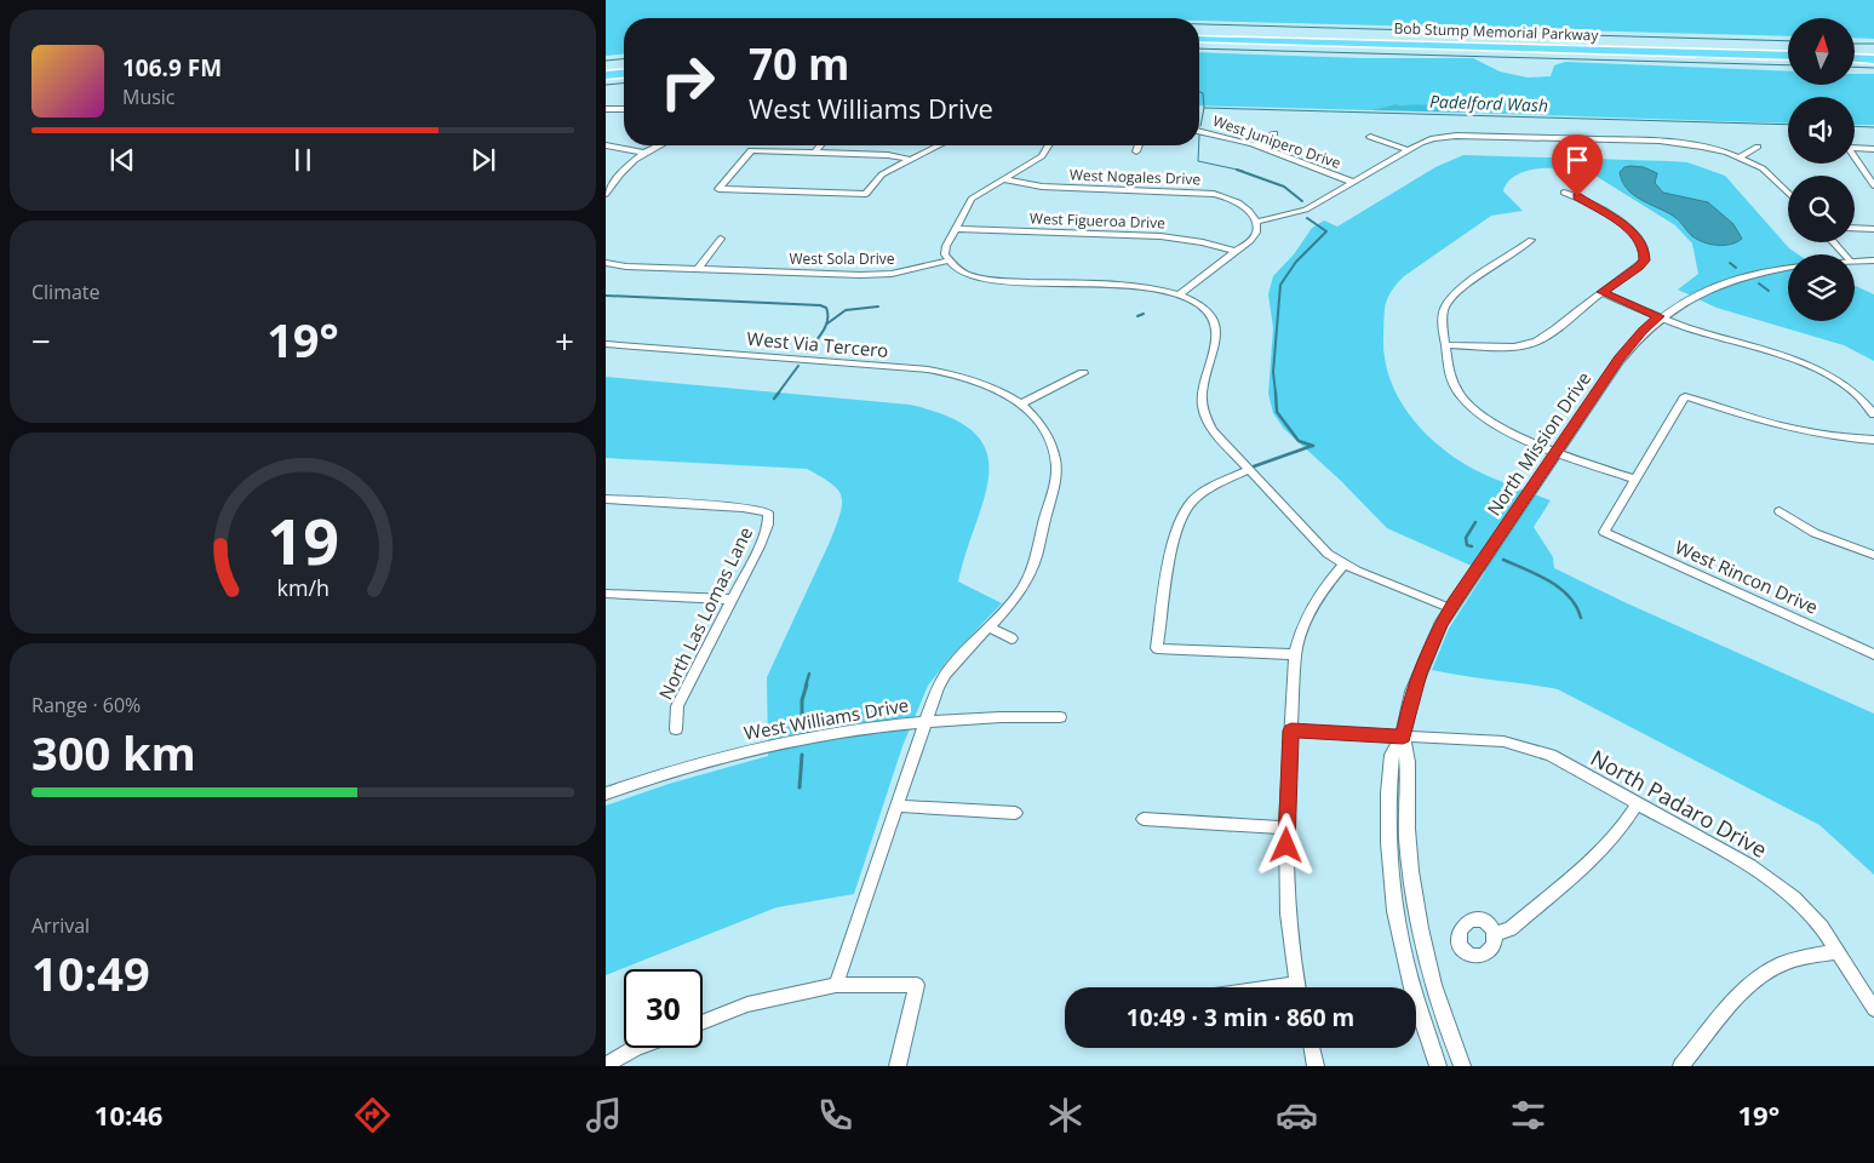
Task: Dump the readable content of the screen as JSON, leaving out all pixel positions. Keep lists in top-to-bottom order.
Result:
{
  "streets": {
    "highway": ["Bob Stump Memorial Parkway"],
    "street": [
      "West Junipero Drive",
      "West Nogales Drive",
      "West Figueroa Drive",
      "West Sola Drive",
      "West Via Tercero",
      "North Mission Drive",
      "West Rincon Drive",
      "North Las Lomas Lane",
      "West Williams Drive",
      "North Padaro Drive"
    ]
  },
  "crossings": [
    ["West Via Tercero", "West Williams Drive"],
    ["North Mission Drive", "North Padaro Drive"]
  ],
  "water": ["Padelford Wash"],
  "north": "top",
  "page": {
    "turn": ["70 m", "West Williams Drive"],
    "song": ["106.9 FM", "Music"],
    "tile": [
      "Climate",
      ["Range · 60%", "300 km"],
      ["Arrival", "10:49"]
    ],
    "heat": ["−", "19°", "+"],
    "limit": "30",
    "trip": "10:49 · 3 min · 860 m",
    "tabs": ["10:46", "19°"],
    "gauge": ["19", "km/h"]
  }
}
